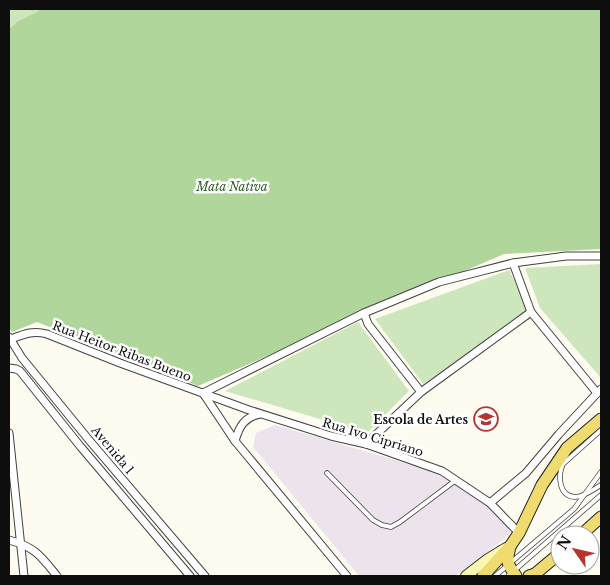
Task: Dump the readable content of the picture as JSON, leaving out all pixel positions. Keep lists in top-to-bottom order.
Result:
{
  "streets": {
    "street": ["Rua Heitor Ribas Bueno", "Rua Ivo Cipriano", "Avenida 1"]
  },
  "crossings": [
    ["Rua Heitor Ribas Bueno", "Rua Ivo Cipriano"],
    ["Rua Heitor Ribas Bueno", "Avenida 1"]
  ],
  "parks": ["Mata Nativa"],
  "places": {
    "school or university": ["Escola de Artes"]
  },
  "north": "top left"
}
